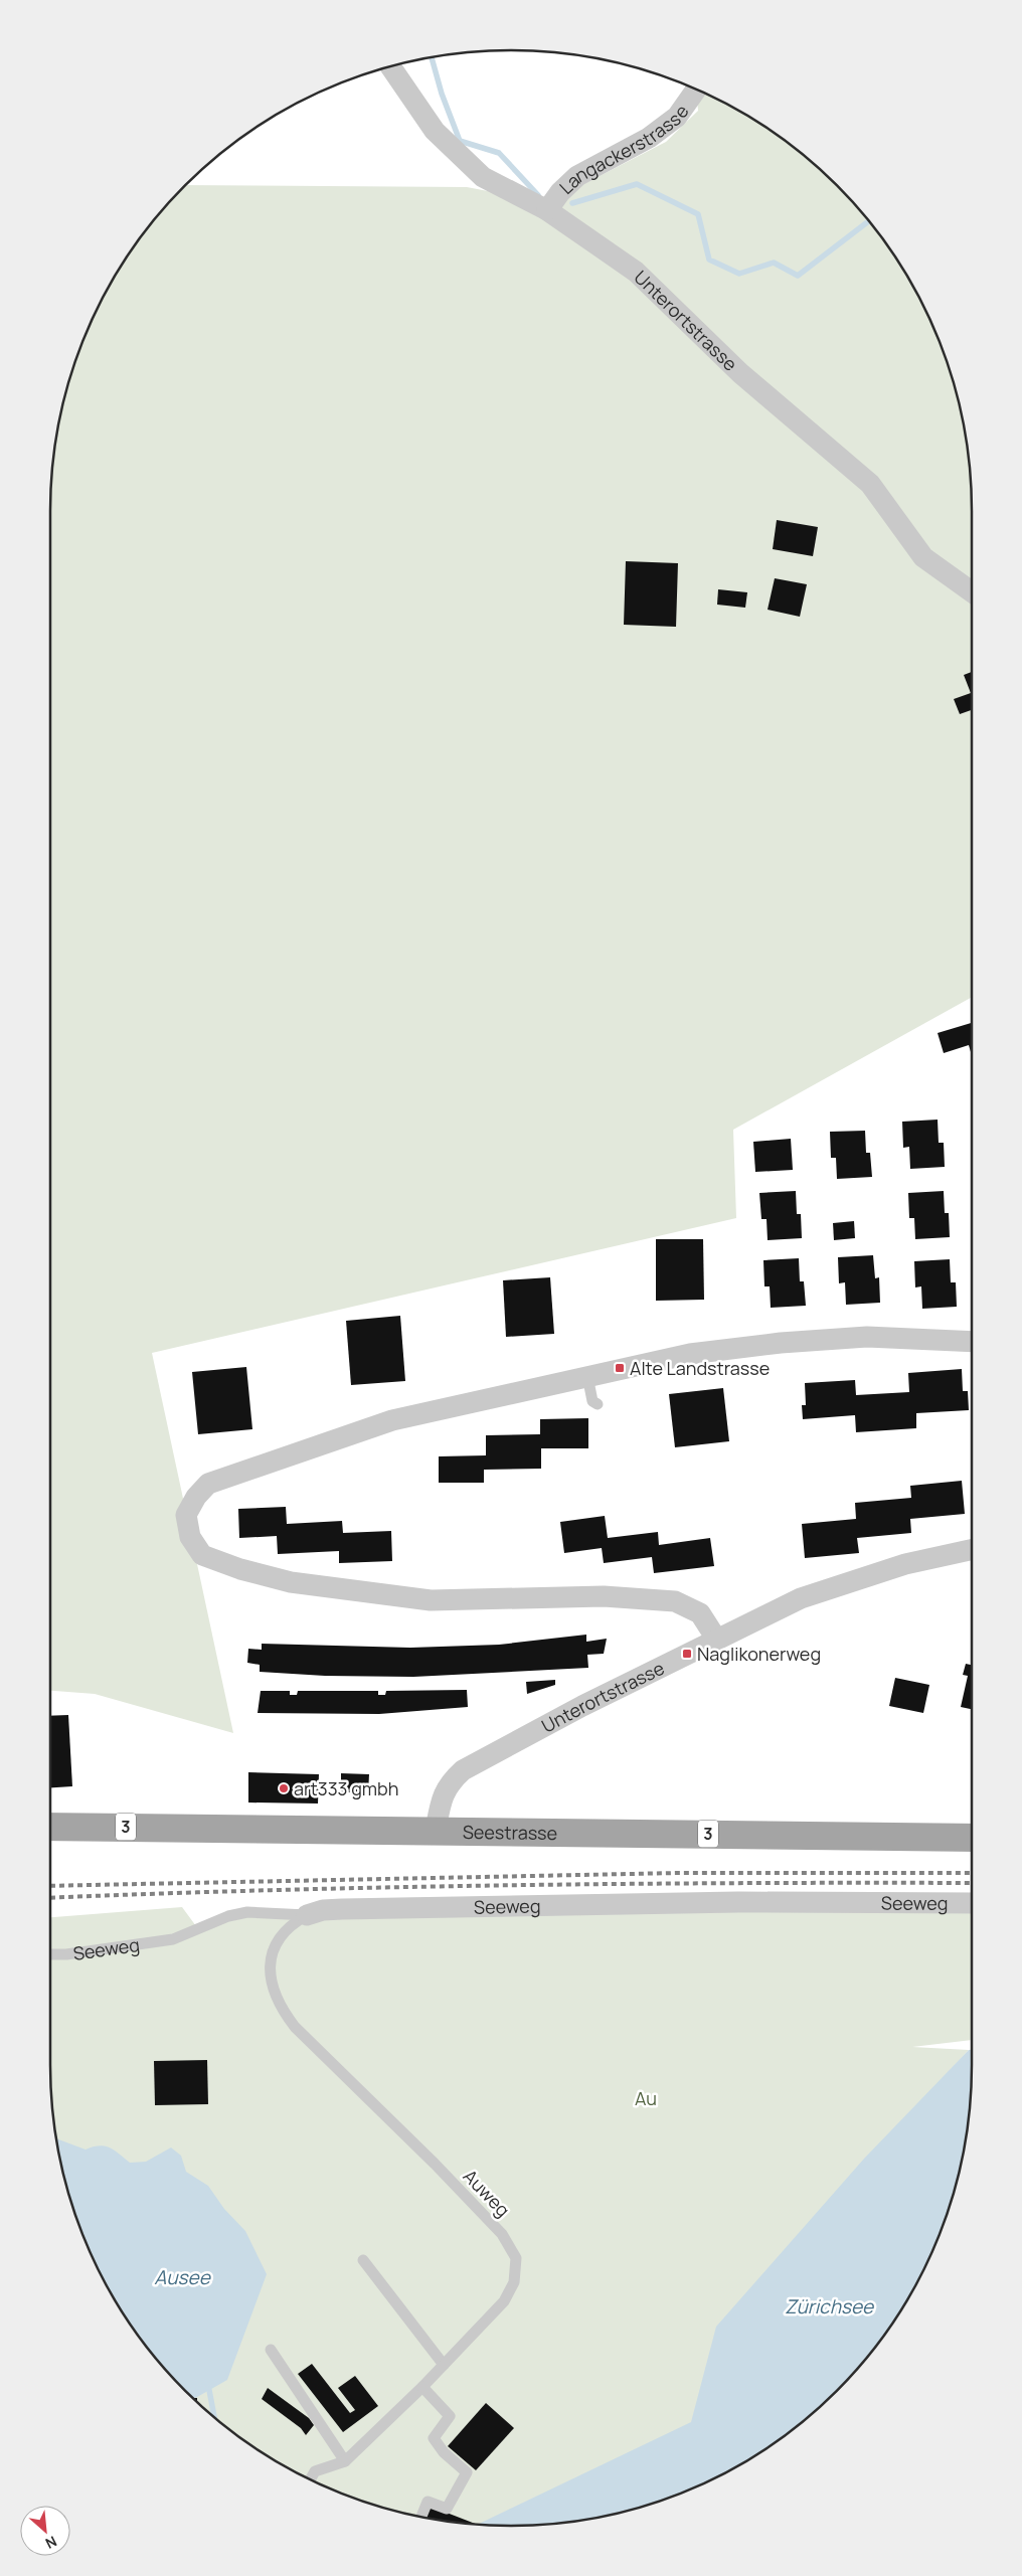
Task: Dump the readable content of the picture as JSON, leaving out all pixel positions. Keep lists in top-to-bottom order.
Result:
{
  "streets": {
    "main road": ["3", "Seestrasse"],
    "street": ["Langackerstrasse", "Unterortstrasse", "Seeweg"],
    "lane": ["Auweg"]
  },
  "crossings": [
    ["Langackerstrasse", "Unterortstrasse"],
    ["Unterortstrasse", "Seestrasse"],
    ["Seeweg", "Auweg"]
  ],
  "water": ["Ausee", "Zürichsee"],
  "parks": ["Au"],
  "places": {
    "transit": ["Alte Landstrasse", "Naglikonerweg"],
    "other": ["art333 gmbh"]
  },
  "north": "bottom right"
}
